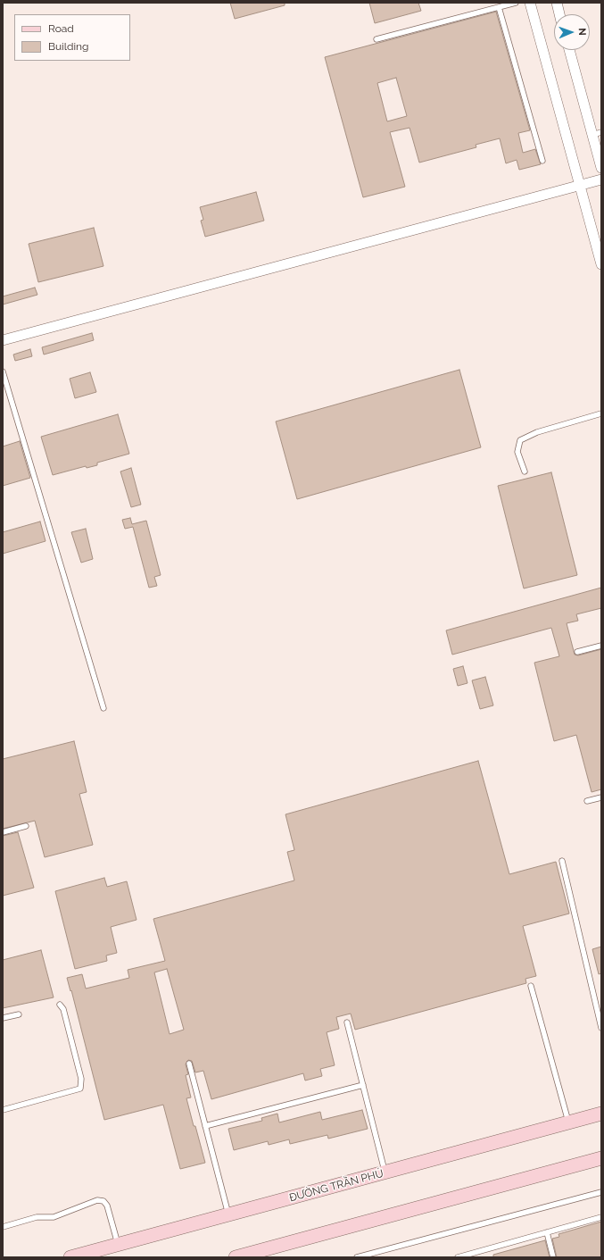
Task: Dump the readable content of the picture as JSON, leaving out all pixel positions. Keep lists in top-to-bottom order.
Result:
{
  "streets": {
    "main road": ["ĐƯỜNG TRẦN PHÚ"]
  },
  "legend": ["Road", "Building"],
  "north": "right"
}
